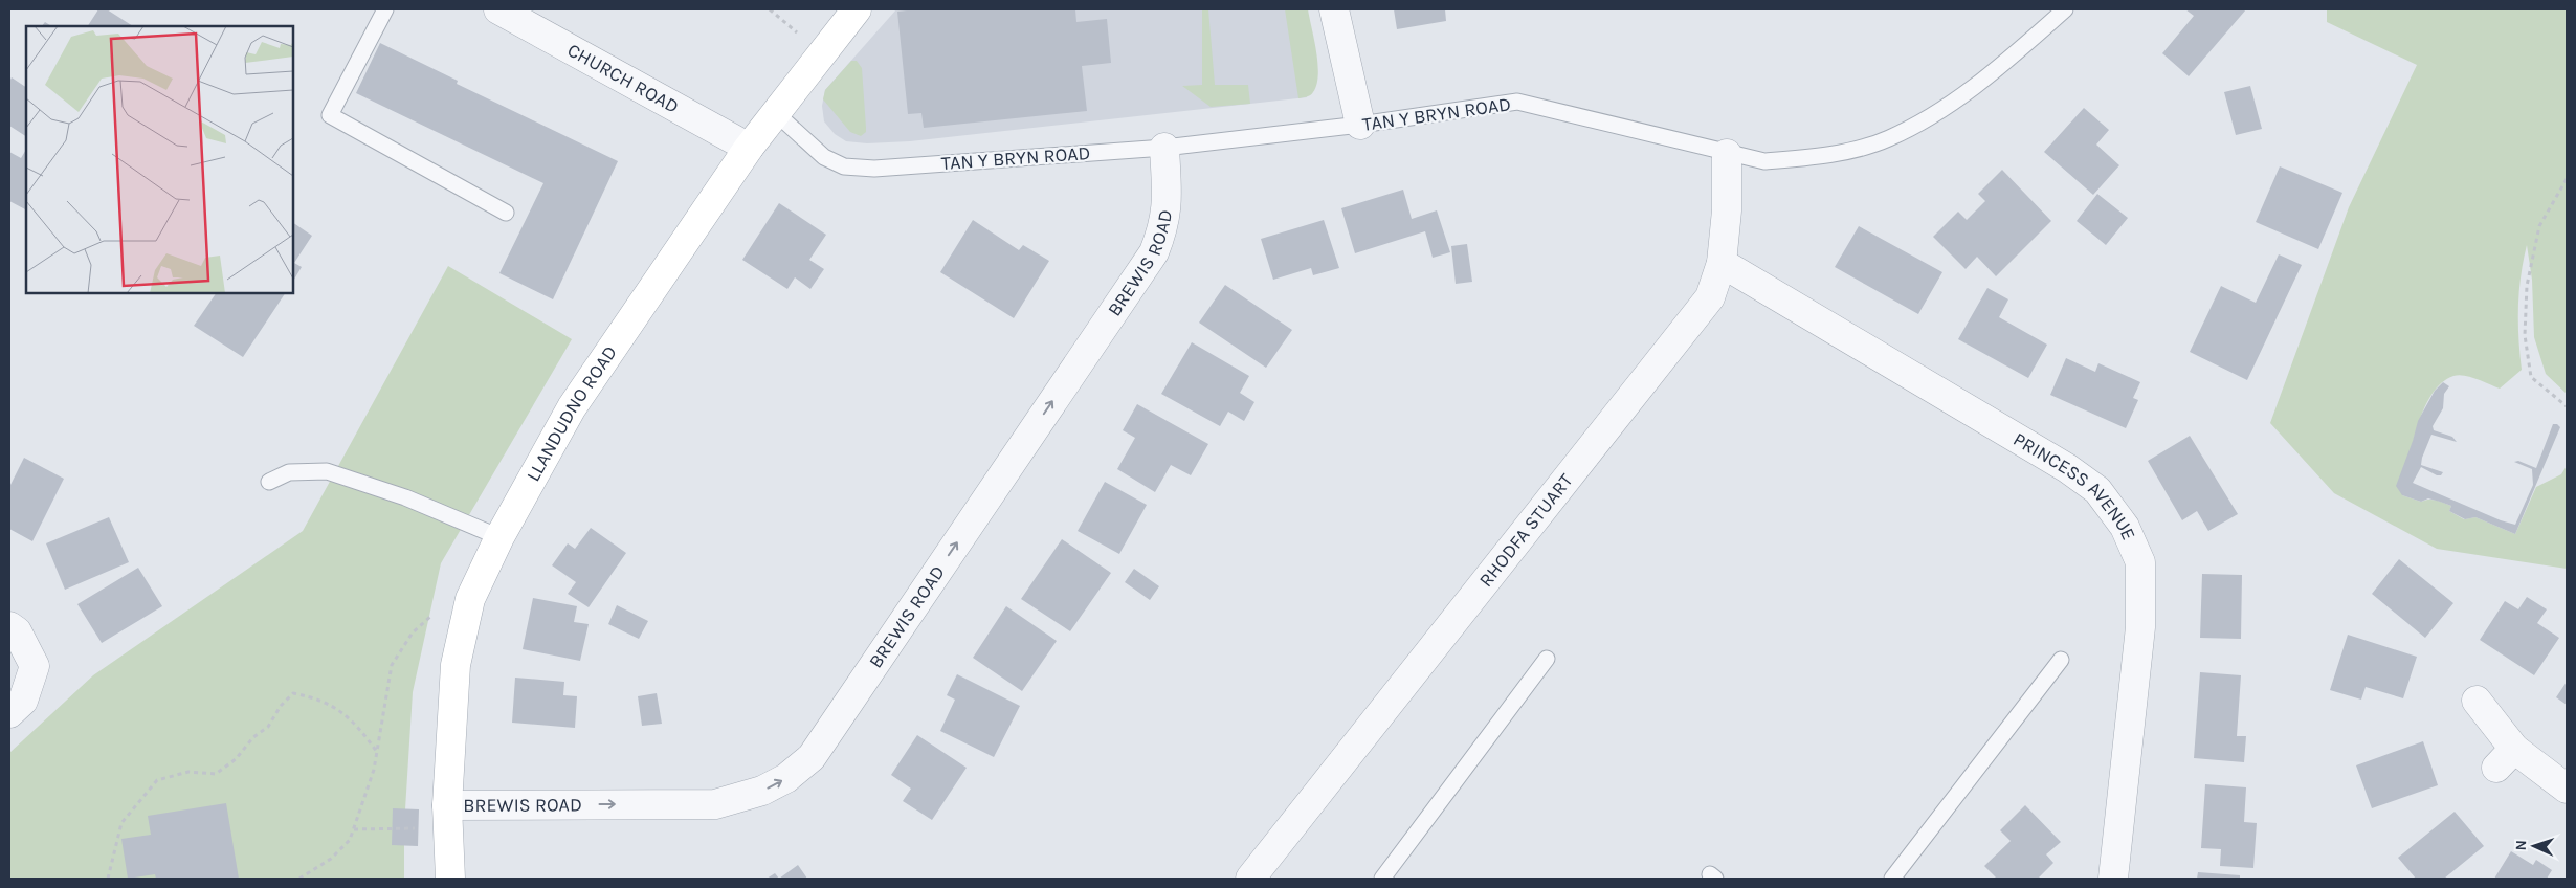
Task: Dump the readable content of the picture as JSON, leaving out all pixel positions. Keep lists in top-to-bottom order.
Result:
{
  "streets": {
    "main road": ["LLANDUDNO ROAD"],
    "street": [
      "CHURCH ROAD",
      "BREWIS ROAD",
      "PRINCESS AVENUE",
      "RHODFA STUART"
    ],
    "lane": ["TAN Y BRYN ROAD"]
  },
  "crossings": [
    ["CHURCH ROAD", "LLANDUDNO ROAD"],
    ["TAN Y BRYN ROAD", "BREWIS ROAD"],
    ["TAN Y BRYN ROAD", "LLANDUDNO ROAD"],
    ["TAN Y BRYN ROAD", "RHODFA STUART"],
    ["BREWIS ROAD", "LLANDUDNO ROAD"],
    ["PRINCESS AVENUE", "RHODFA STUART"]
  ],
  "one_way": ["BREWIS ROAD"],
  "north": "left"
}
